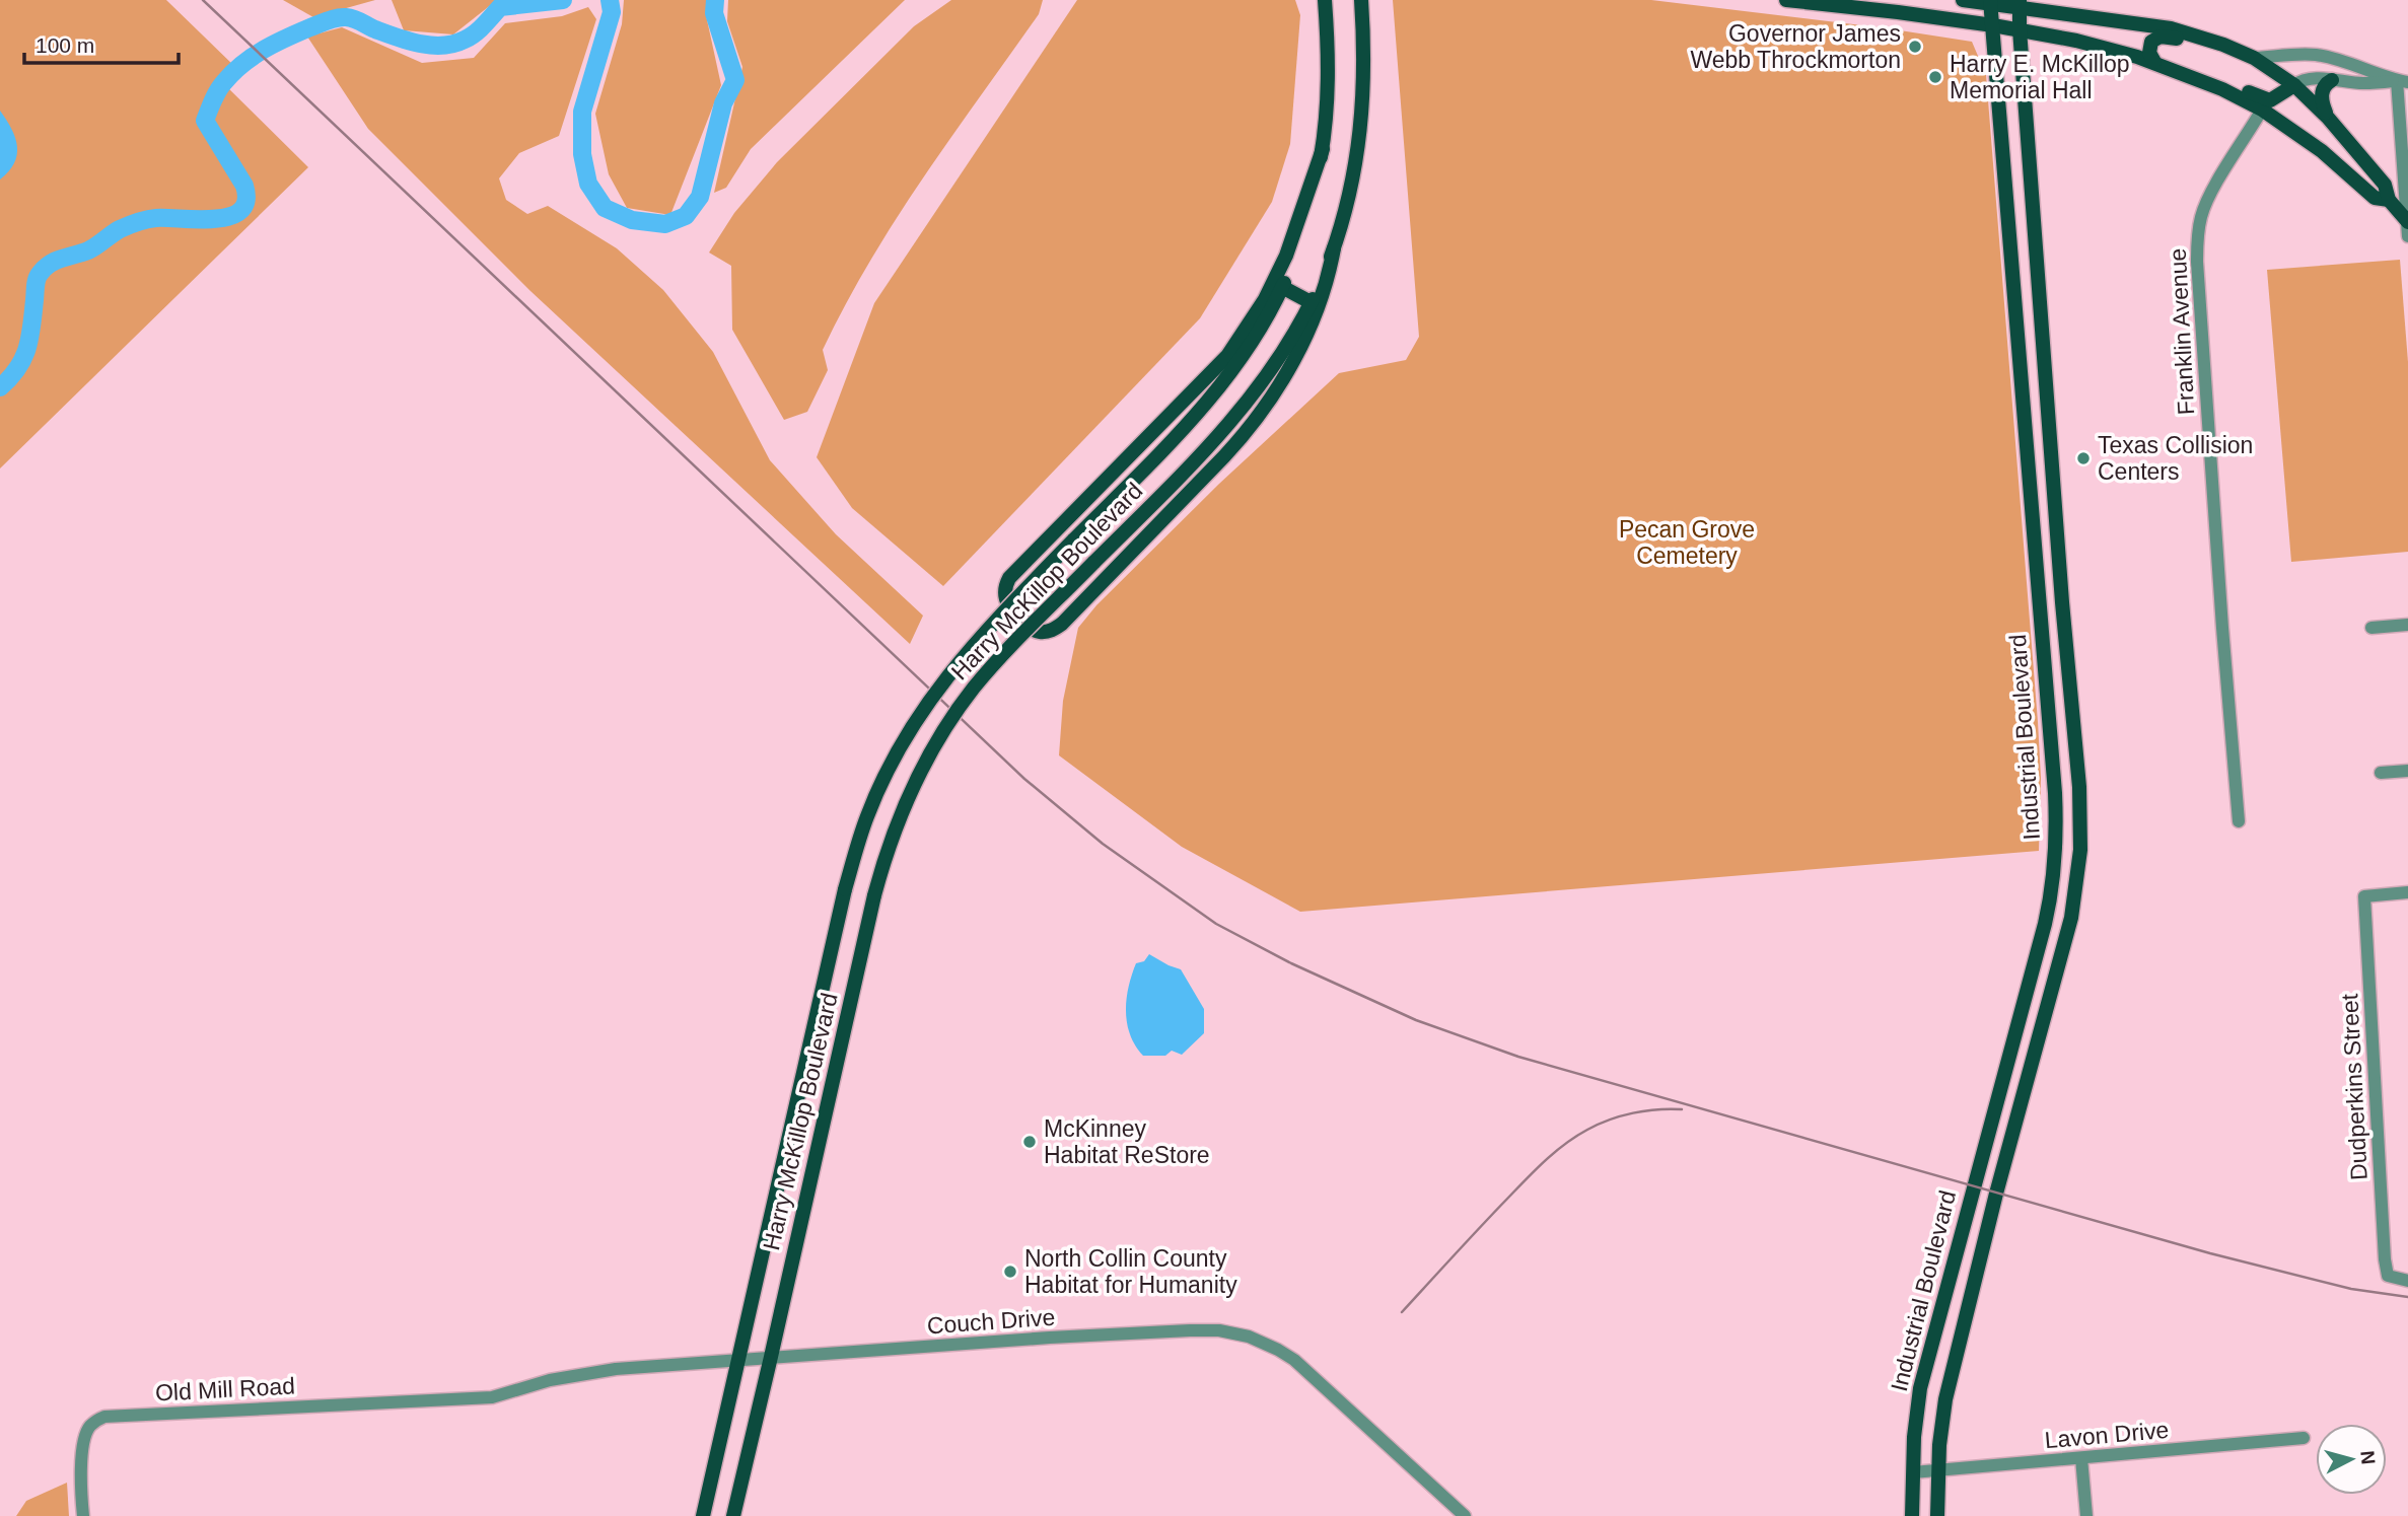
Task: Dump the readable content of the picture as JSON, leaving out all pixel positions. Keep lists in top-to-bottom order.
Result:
{
  "streets": {
    "main road": ["Harry McKillop Boulevard", "Industrial Boulevard"],
    "street": [
      "Franklin Avenue",
      "Dudperkins Street",
      "Couch Drive",
      "Old Mill Road",
      "Lavon Drive"
    ]
  },
  "crossings": [
    ["Harry McKillop Boulevard", "Couch Drive"],
    ["Industrial Boulevard", "Lavon Drive"],
    ["Couch Drive", "Old Mill Road"]
  ],
  "parks": ["Pecan Grove Cemetery"],
  "places": [
    "Governor James Webb Throckmorton",
    "Harry E. McKillop Memorial Hall",
    "Texas Collision Centers",
    "McKinney Habitat ReStore",
    "North Collin County Habitat for Humanity"
  ],
  "scale_bar": "100 m",
  "north": "right"
}
